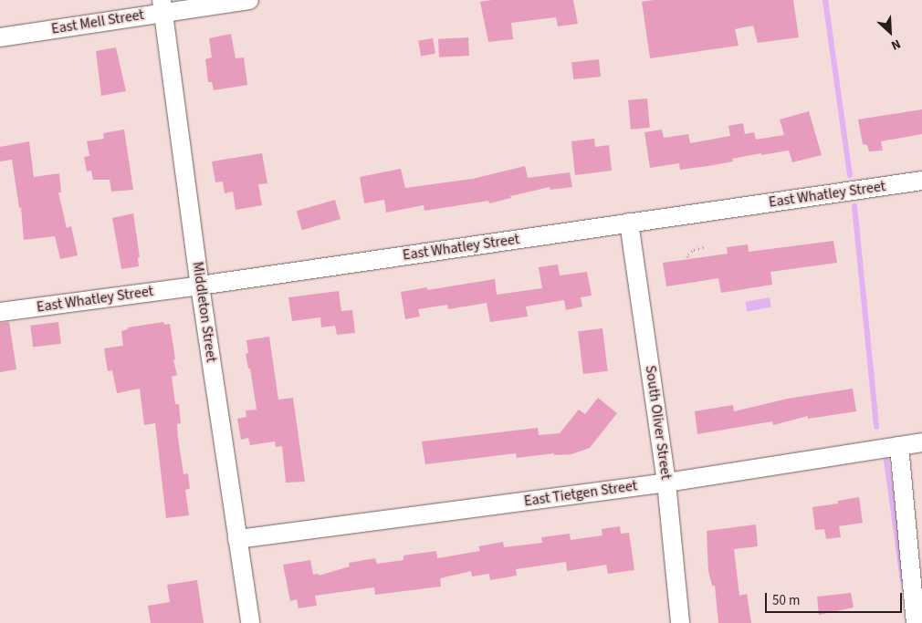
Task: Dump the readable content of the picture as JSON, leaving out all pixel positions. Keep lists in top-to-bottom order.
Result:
{
  "streets": {
    "street": [
      "East Mell Street",
      "East Whatley Street",
      "Middleton Street",
      "South Oliver Street",
      "East Tietgen Street"
    ]
  },
  "crossings": [
    ["East Mell Street", "Middleton Street"],
    ["East Whatley Street", "Middleton Street"],
    ["East Whatley Street", "South Oliver Street"],
    ["Middleton Street", "East Tietgen Street"],
    ["South Oliver Street", "East Tietgen Street"]
  ],
  "scale_bar": "50 m",
  "north": "bottom right"
}
